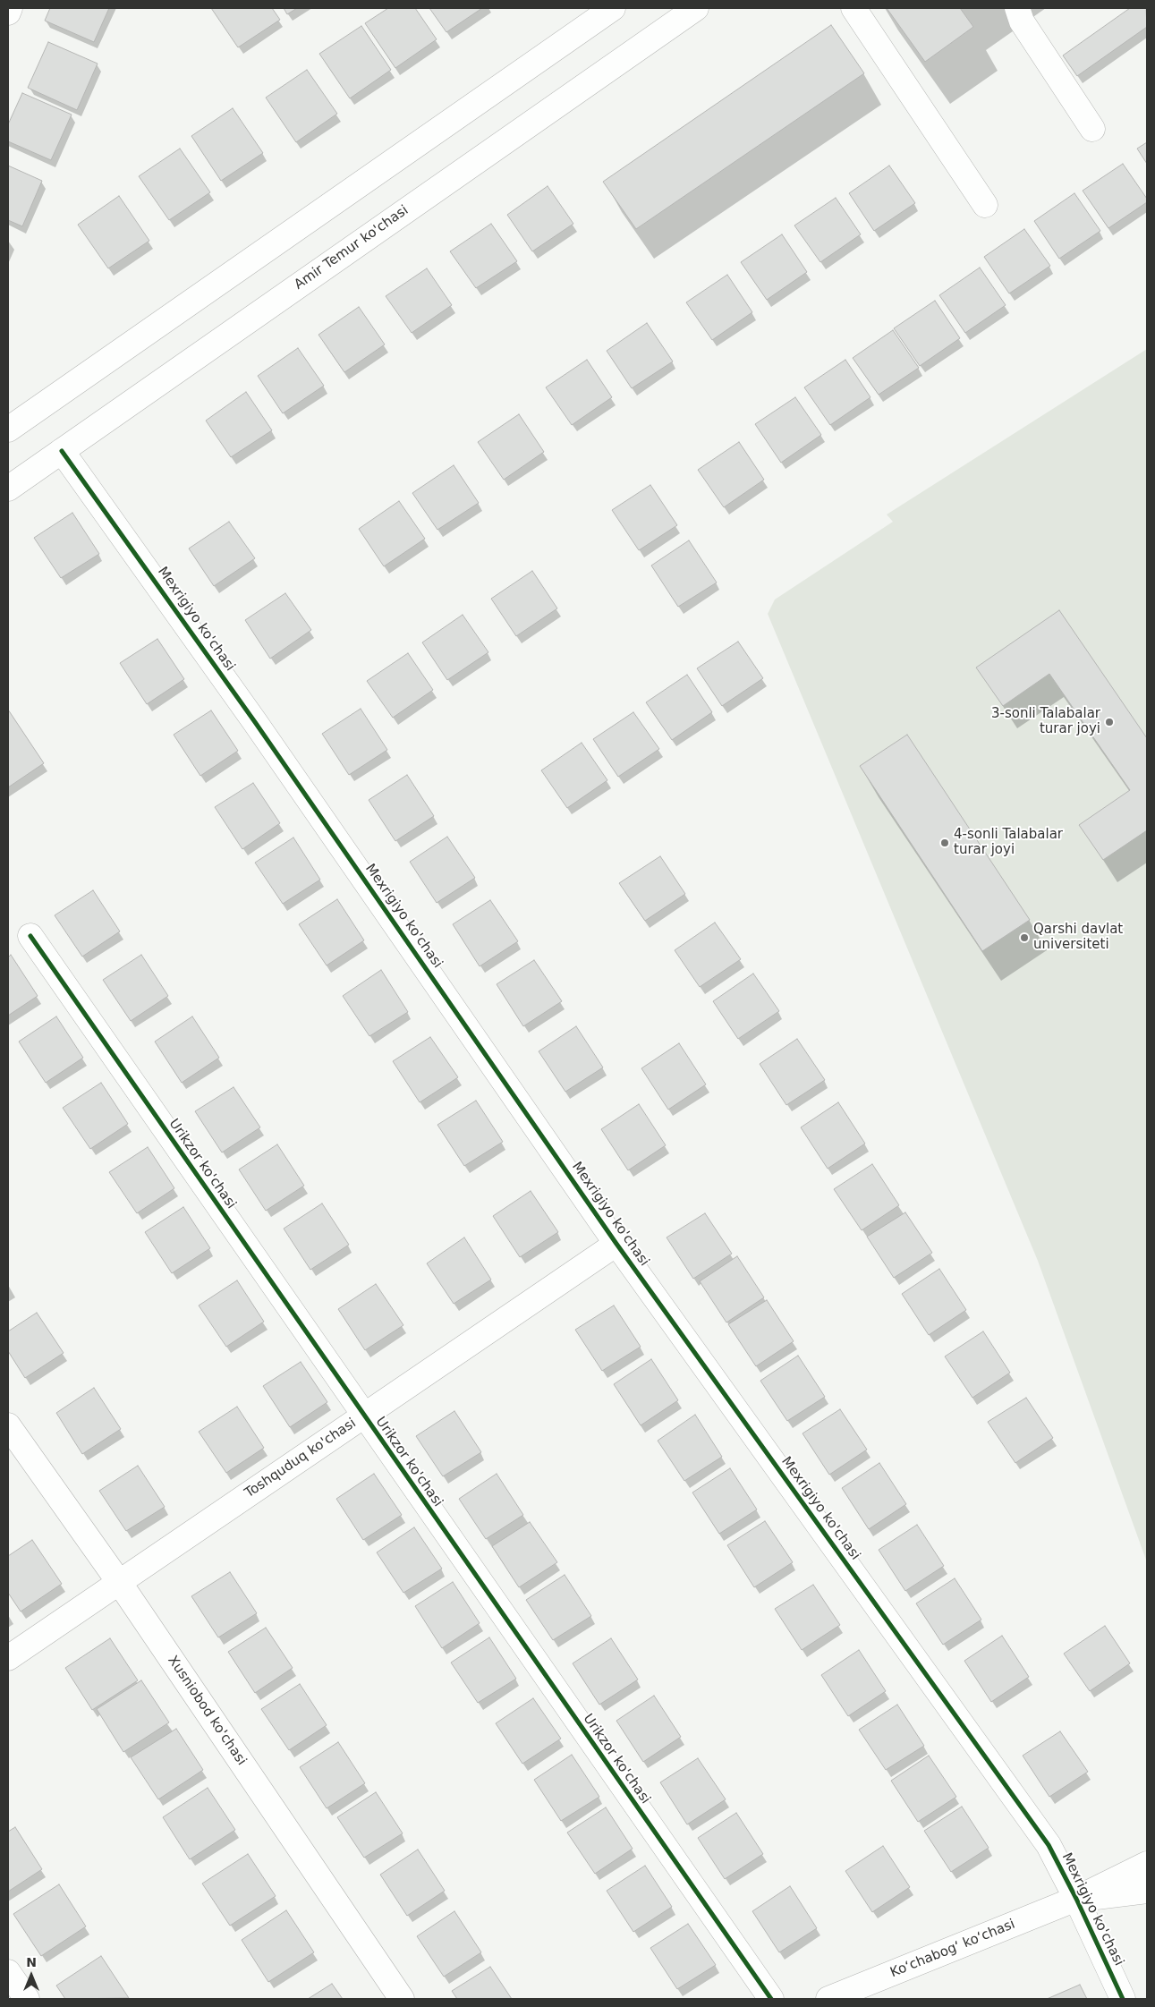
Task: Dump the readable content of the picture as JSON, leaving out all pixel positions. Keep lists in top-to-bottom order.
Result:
{
  "streets": {
    "street": [
      "Amir Temur ko'chasi",
      "Mexrigiyo ko'chasi",
      "Urikzor ko'chasi",
      "Toshquduq ko'chasi",
      "Xusniobod ko'chasi",
      "Ko‘chabog‘ ko‘chasi"
    ]
  },
  "crossings": [
    ["Amir Temur ko'chasi", "Mexrigiyo ko'chasi"],
    ["Mexrigiyo ko'chasi", "Toshquduq ko'chasi"],
    ["Mexrigiyo ko'chasi", "Ko‘chabog‘ ko‘chasi"],
    ["Urikzor ko'chasi", "Toshquduq ko'chasi"],
    ["Toshquduq ko'chasi", "Xusniobod ko'chasi"]
  ],
  "places": ["3-sonli Talabalar turar joyi", "4-sonli Talabalar turar joyi", "Qarshi davlat universiteti"],
  "north": "top"
}
